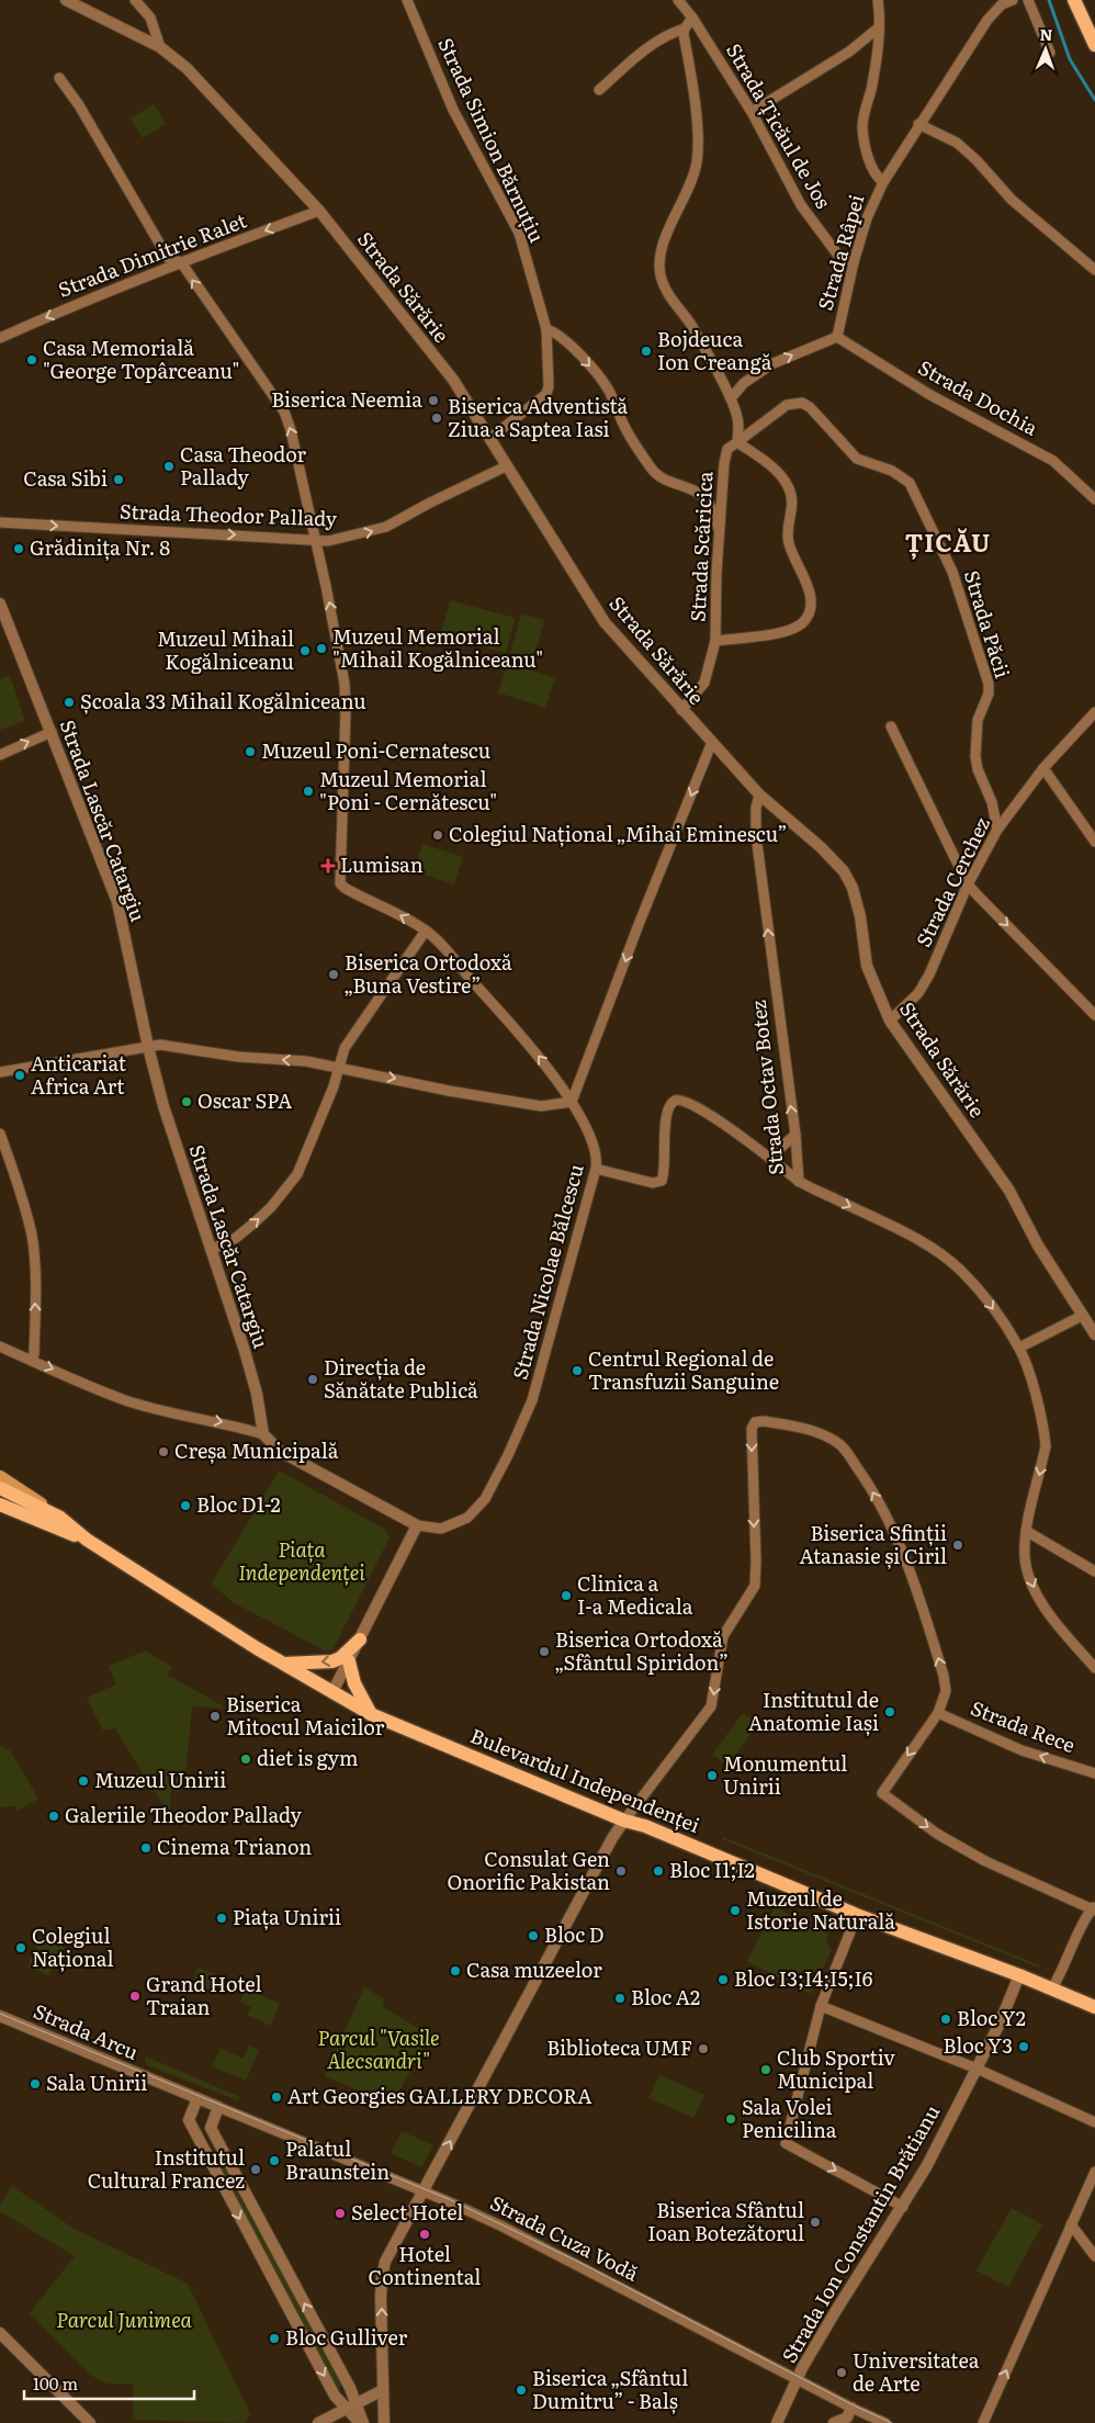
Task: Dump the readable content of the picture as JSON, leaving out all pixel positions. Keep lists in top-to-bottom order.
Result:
{
  "streets": {
    "main road": ["Bulevardul Independenței"],
    "street": [
      "Strada Țicăul de Jos",
      "Strada Simion Bărnuțiu",
      "Strada Râpei",
      "Strada Dimitrie Ralet",
      "Strada Sărărie",
      "Strada Dochia",
      "Strada Theodor Pallady",
      "Strada Scăricica",
      "Strada Păcii",
      "Strada Lascăr Catargiu",
      "Strada Cerchez",
      "Strada Octav Botez",
      "Strada Nicolae Bălcescu",
      "Strada Rece",
      "Strada Arcu",
      "Strada Ion Constantin Brătianu",
      "Strada Cuza Vodă"
    ]
  },
  "crossings": [
    ["Strada Țicăul de Jos", "Strada Râpei"],
    ["Strada Simion Bărnuțiu", "Strada Sărărie"],
    ["Strada Râpei", "Strada Dochia"],
    ["Strada Dimitrie Ralet", "Strada Sărărie"],
    ["Strada Sărărie", "Strada Theodor Pallady"],
    ["Strada Sărărie", "Strada Scăricica"],
    ["Strada Sărărie", "Strada Cerchez"],
    ["Strada Sărărie", "Strada Octav Botez"],
    ["Strada Scăricica", "Strada Păcii"],
    ["Strada Păcii", "Strada Cerchez"],
    ["Strada Octav Botez", "Strada Nicolae Bălcescu"],
    ["Bulevardul Independenței", "Strada Ion Constantin Brătianu"],
    ["Strada Arcu", "Strada Cuza Vodă"],
    ["Strada Ion Constantin Brătianu", "Strada Cuza Vodă"]
  ],
  "one_way": [
    "Strada Dimitrie Ralet",
    "Strada Theodor Pallady",
    "Strada Octav Botez",
    "Strada Rece"
  ],
  "districts": ["ȚICĂU"],
  "parks": ["Piața Independenței", "Parcul \"Vasile Alecsandri\"", "Parcul Junimea"],
  "places": {
    "other": [
      "Bojdeuca Ion Creangă",
      "Casa Memorială \"George Topârceanu\"",
      "Biserica Neemia",
      "Biserica Adventistă Ziua a Saptea Iasi",
      "Casa Theodor Pallady",
      "Casa Sibi",
      "Grădinița Nr. 8",
      "Muzeul Memorial \"Mihail Kogălniceanu\"",
      "Muzeul Mihail Kogălniceanu",
      "Școala 33 Mihail Kogălniceanu",
      "Muzeul Poni-Cernatescu",
      "Muzeul Memorial \"Poni - Cernătescu\"",
      "Colegiul Național „Mihai Eminescu”",
      "Biserica Ortodoxă „Buna Vestire”",
      "Anticariat Africa Art",
      "Oscar SPA",
      "Centrul Regional de Transfuzii Sanguine",
      "Direcția de Sănătate Publică",
      "Creșa Municipală",
      "Bloc D1-2",
      "Biserica Sfinții Atanasie și Ciril",
      "Clinica a I-a Medicala",
      "Biserica Ortodoxă „Sfântul Spiridon”",
      "Institutul de Anatomie Iași",
      "Biserica Mitocul Maicilor",
      "diet is gym",
      "Monumentul Unirii",
      "Muzeul Unirii",
      "Galeriile Theodor Pallady",
      "Cinema Trianon",
      "Consulat Gen Onorific Pakistan",
      "Bloc I1;I2",
      "Muzeul de Istorie Naturală",
      "Piața Unirii",
      "Bloc D",
      "Colegiul Național",
      "Casa muzeelor",
      "Bloc I3;I4;I5;I6",
      "Grand Hotel Traian",
      "Bloc A2",
      "Bloc Y2",
      "Bloc Y3",
      "Biblioteca UMF",
      "Club Sportiv Municipal",
      "Sala Unirii",
      "Art Georgies GALLERY DECORA",
      "Sala Volei Penicilina",
      "Palatul Braunstein",
      "Institutul Cultural Francez",
      "Select Hotel",
      "Biserica Sfântul Ioan Botezătorul",
      "Hotel Continental",
      "Bloc Gulliver",
      "Universitatea de Arte",
      "Biserica „Sfântul Dumitru” - Balș"
    ],
    "health": ["Lumisan"]
  },
  "scale_bar": "100 m",
  "north": "top"
}
